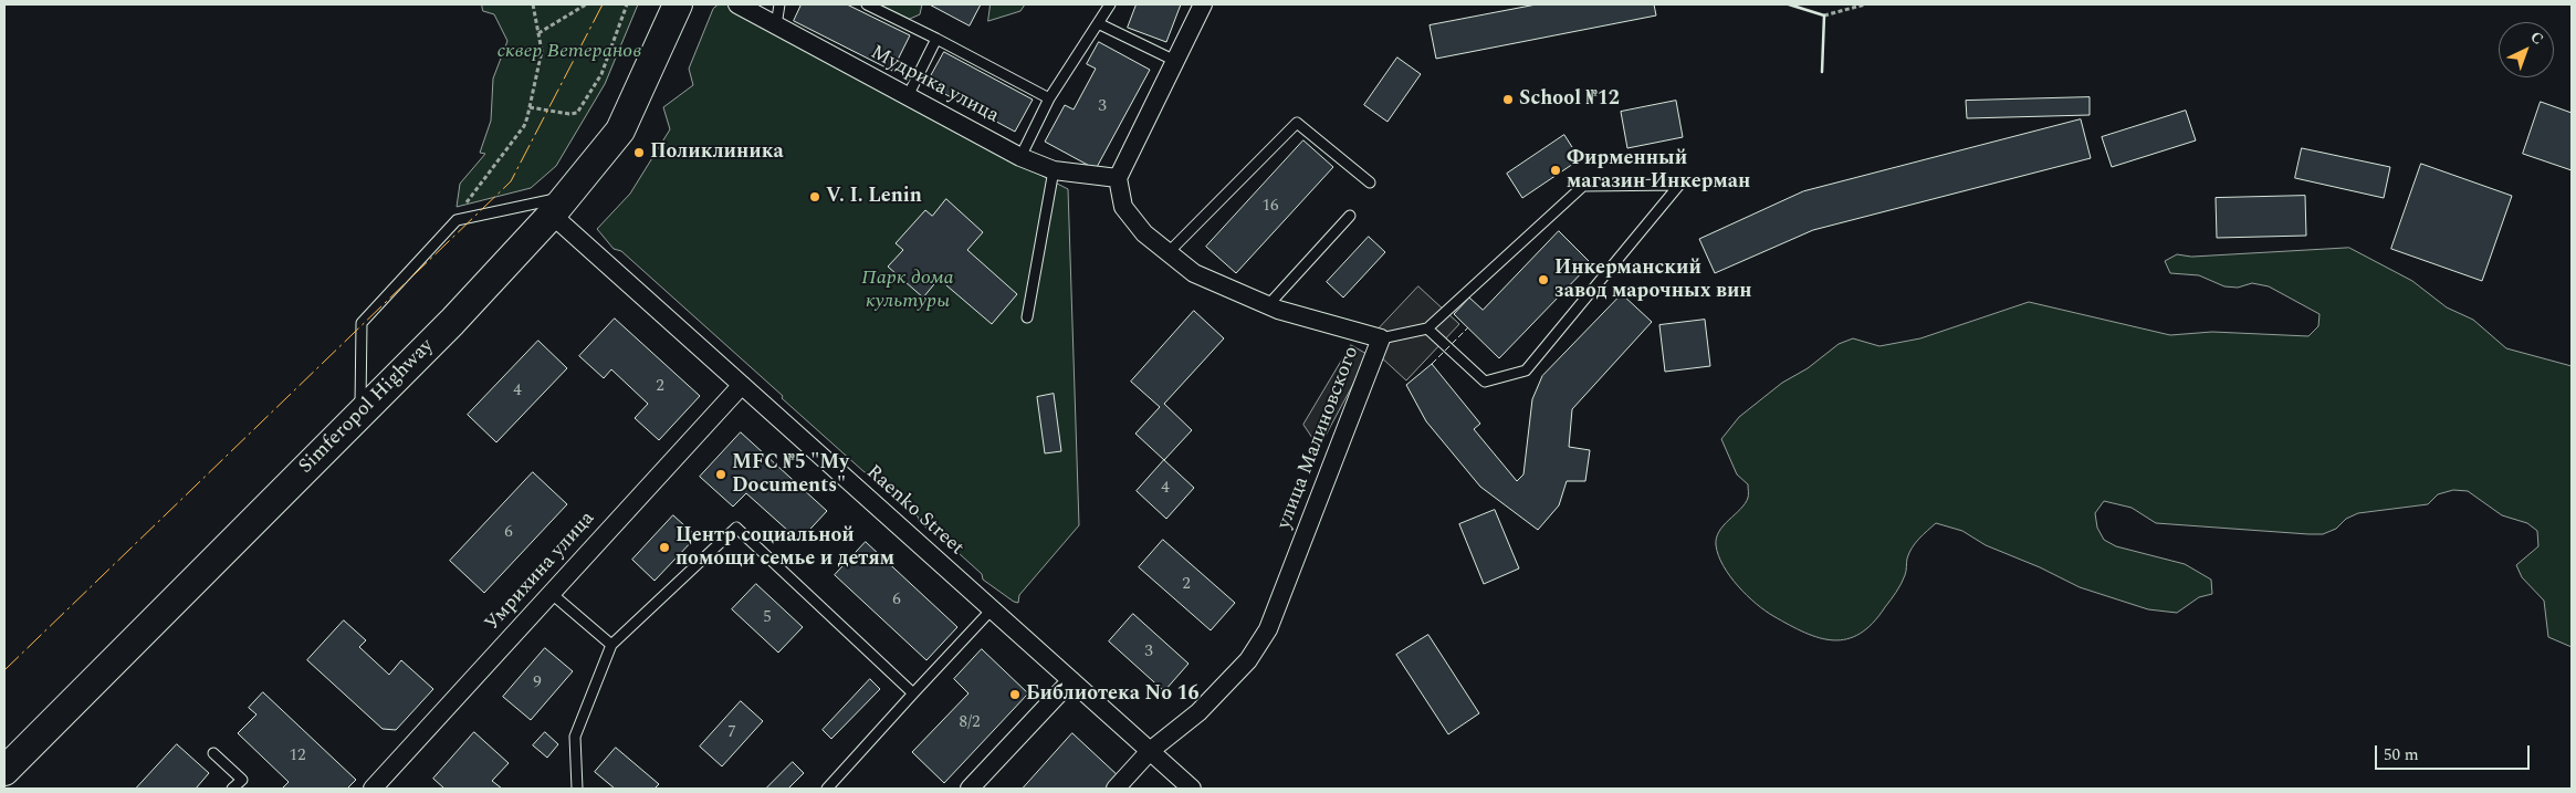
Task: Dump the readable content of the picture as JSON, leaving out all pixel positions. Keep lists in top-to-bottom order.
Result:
{
  "streets": {
    "main road": ["Simferopol Highway"],
    "street": [
      "Мудрика улица",
      "улица Малиновского",
      "Raenko Street",
      "Умрихина улица"
    ]
  },
  "crossings": [
    ["Мудрика улица", "улица Малиновского"],
    ["Simferopol Highway", "Raenko Street"],
    ["улица Малиновского", "Raenko Street"],
    ["Raenko Street", "Умрихина улица"]
  ],
  "parks": ["сквер Ветеранов", "Парк дома культуры"],
  "places": [
    "School №12",
    "Поликлиника",
    "Фирменный магазин Инкерман",
    "V. I. Lenin",
    "Инкерманский завод марочных вин",
    "MFC №5 \"My Documents\"",
    "Центр социальной помощи семье и детям",
    "Библиотека No 16"
  ],
  "house_numbers": [
    "3",
    "16",
    "2",
    "4",
    "4",
    "6",
    "2",
    "6",
    "5",
    "3",
    "9",
    "8/2",
    "7",
    "12"
  ],
  "scale_bar": "50 m",
  "north": "top right"
}
